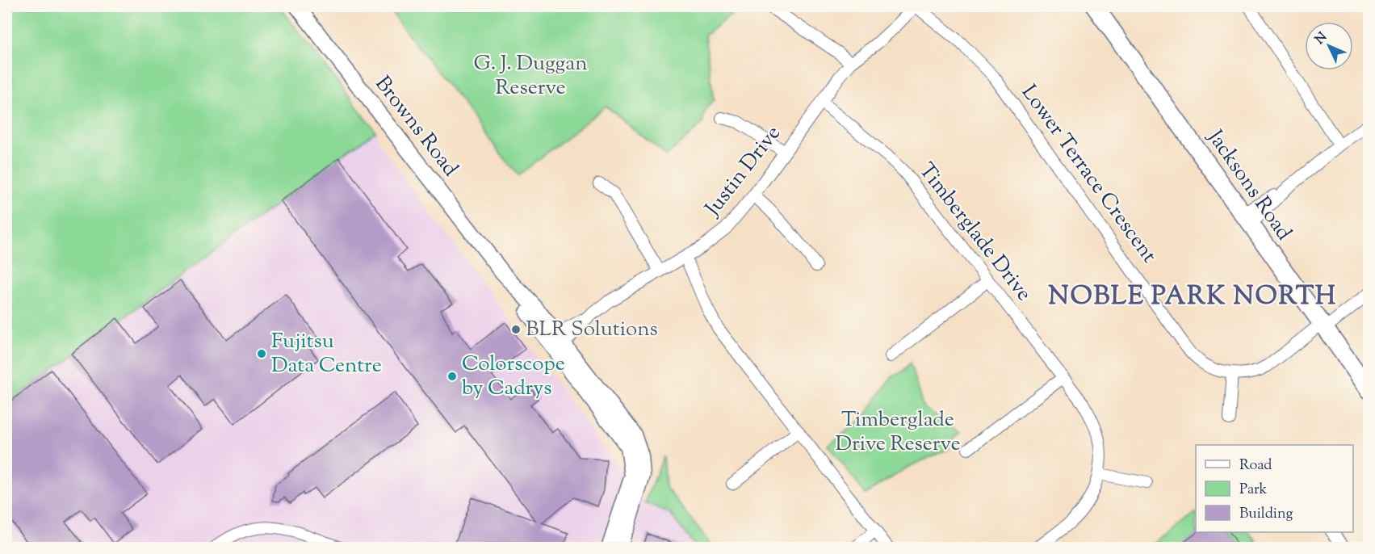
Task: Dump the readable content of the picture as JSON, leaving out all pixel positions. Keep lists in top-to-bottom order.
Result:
{
  "streets": {
    "main road": ["Jacksons Road"],
    "street": [
      "Browns Road",
      "Justin Drive",
      "Lower Terrace Crescent",
      "Timberglade Drive"
    ]
  },
  "crossings": [
    ["Browns Road", "Justin Drive"],
    ["Justin Drive", "Lower Terrace Crescent"],
    ["Justin Drive", "Timberglade Drive"],
    ["Lower Terrace Crescent", "Jacksons Road"]
  ],
  "districts": ["NOBLE PARK NORTH"],
  "parks": ["G. J. Duggan Reserve", "Timberglade Drive Reserve"],
  "places": ["BLR Solutions", "Fujitsu Data Centre", "Colorscope by Cadrys"],
  "legend": ["Road", "Park", "Building"],
  "north": "top left"
}
